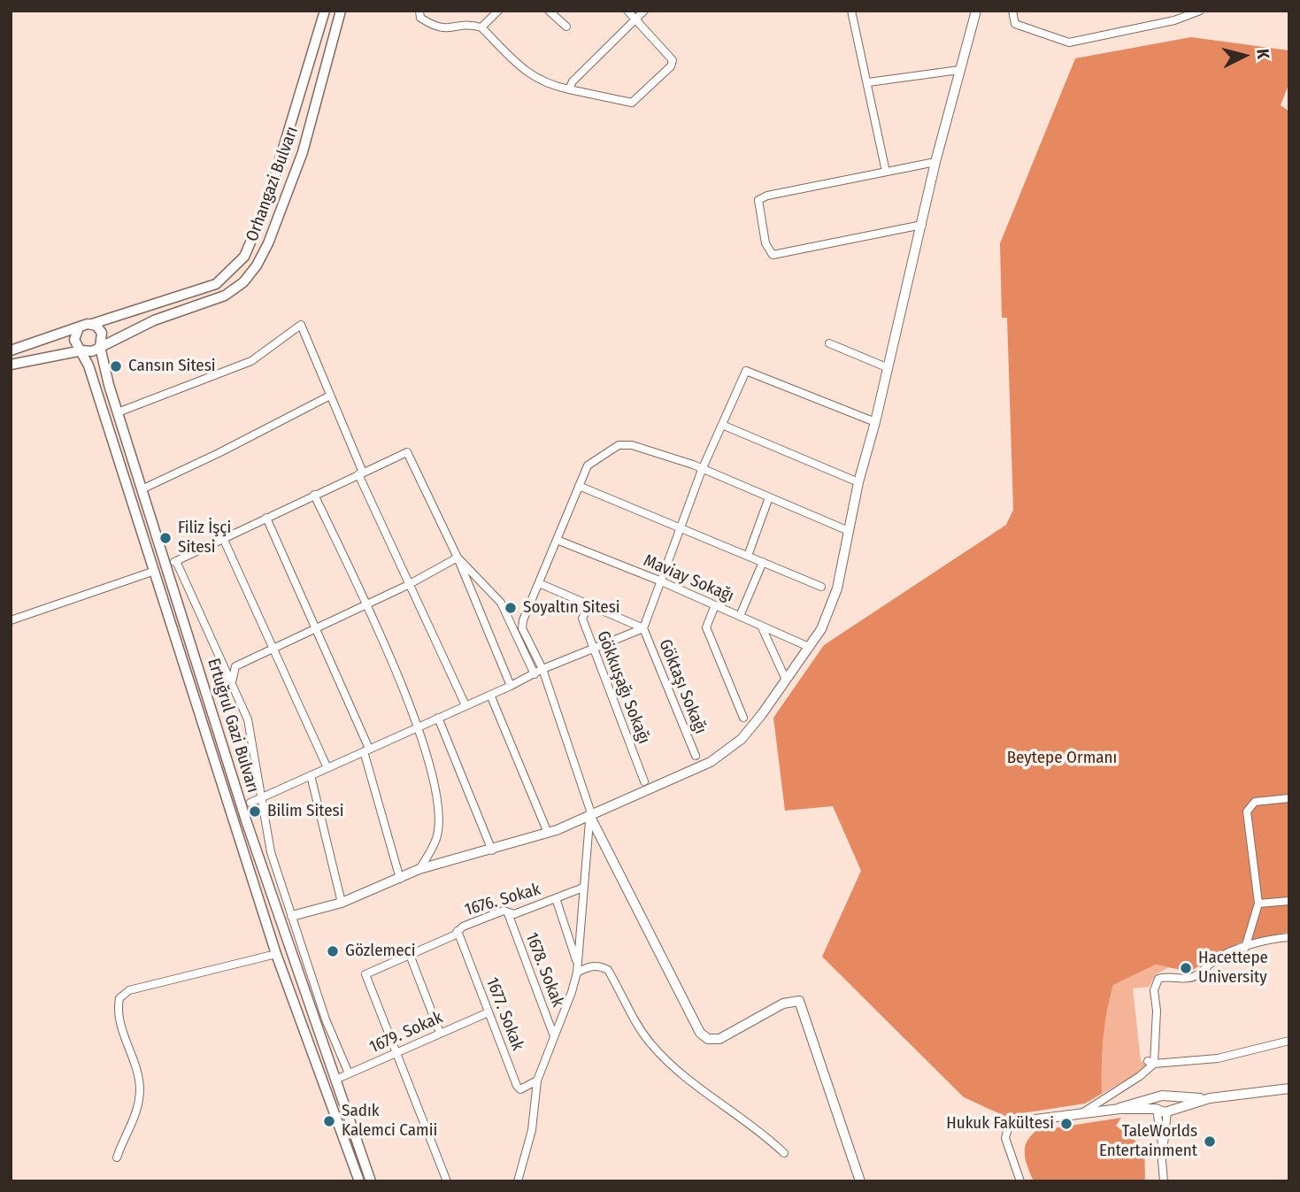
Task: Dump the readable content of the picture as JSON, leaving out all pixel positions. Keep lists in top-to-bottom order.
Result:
{
  "streets": {
    "main road": ["Orhangazi Bulvarı", "Ertuğrul Gazi Bulvarı"],
    "street": [
      "Maviay Sokağı",
      "Göktaşı Sokağı",
      "Gökkuşağı Sokağı",
      "1676. Sokak",
      "1678. Sokak",
      "1677. Sokak",
      "1679. Sokak"
    ]
  },
  "crossings": [
    ["Orhangazi Bulvarı", "Ertuğrul Gazi Bulvarı"],
    ["Ertuğrul Gazi Bulvarı", "1679. Sokak"],
    ["1676. Sokak", "1678. Sokak"],
    ["1676. Sokak", "1677. Sokak"],
    ["1676. Sokak", "1679. Sokak"],
    ["1677. Sokak", "1679. Sokak"]
  ],
  "parks": ["Beytepe Ormanı"],
  "places": [
    "Cansın Sitesi",
    "Filiz İşçi Sitesi",
    "Soyaltın Sitesi",
    "Bilim Sitesi",
    "Gözlemeci",
    "Hacettepe University",
    "Sadık Kalemci Camii",
    "Hukuk Fakültesi",
    "TaleWorlds Entertainment"
  ],
  "north": "right"
}
